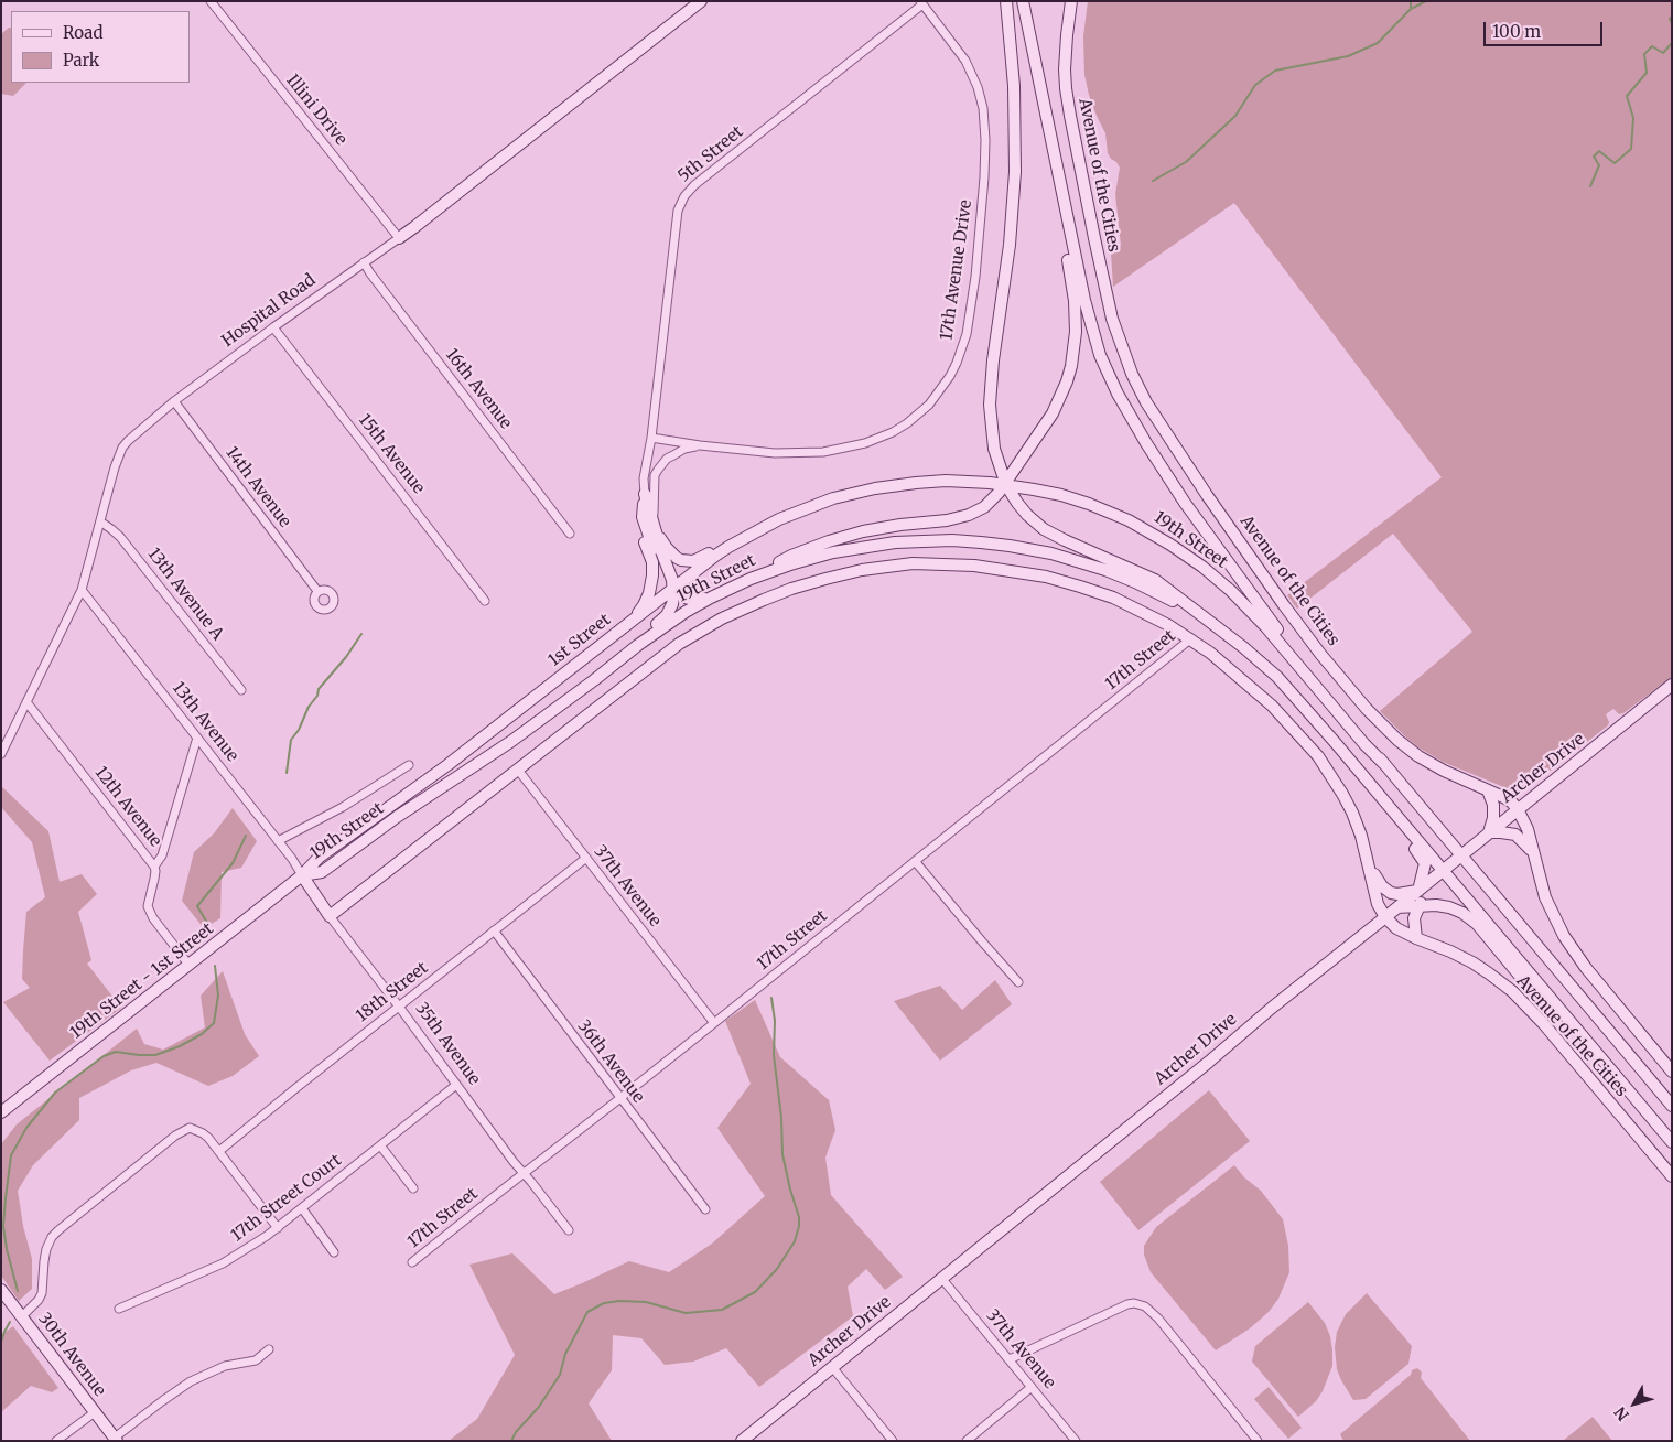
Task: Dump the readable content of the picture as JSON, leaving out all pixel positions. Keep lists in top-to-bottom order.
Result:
{
  "streets": {
    "main road": [
      "Avenue of the Cities",
      "Hospital Road",
      "19th Street",
      "1st Street",
      "Archer Drive",
      "19th Street - 1st Street",
      "35th Avenue",
      "30th Avenue"
    ],
    "street": [
      "Illini Drive",
      "5th Street",
      "17th Avenue Drive",
      "16th Avenue",
      "15th Avenue",
      "14th Avenue",
      "13th Avenue A",
      "17th Street",
      "13th Avenue",
      "12th Avenue",
      "37th Avenue",
      "18th Street",
      "36th Avenue",
      "17th Street Court"
    ]
  },
  "crossings": [
    ["Illini Drive", "Hospital Road"],
    ["5th Street", "17th Avenue Drive"],
    ["Avenue of the Cities", "19th Street"],
    ["Avenue of the Cities", "Archer Drive"],
    ["Hospital Road", "16th Avenue"],
    ["Hospital Road", "15th Avenue"],
    ["Hospital Road", "14th Avenue"],
    ["Hospital Road", "13th Avenue A"],
    ["Hospital Road", "13th Avenue"],
    ["Hospital Road", "12th Avenue"],
    ["19th Street", "1st Street"],
    ["19th Street", "13th Avenue"],
    ["19th Street", "19th Street - 1st Street"],
    ["19th Street", "35th Avenue"],
    ["1st Street", "13th Avenue"],
    ["1st Street", "19th Street - 1st Street"],
    ["1st Street", "35th Avenue"],
    ["17th Street", "37th Avenue"],
    ["17th Street", "35th Avenue"],
    ["17th Street", "36th Avenue"],
    ["13th Avenue", "19th Street - 1st Street"],
    ["13th Avenue", "35th Avenue"],
    ["Archer Drive", "37th Avenue"],
    ["12th Avenue", "19th Street - 1st Street"],
    ["37th Avenue", "18th Street"],
    ["19th Street - 1st Street", "35th Avenue"],
    ["18th Street", "35th Avenue"],
    ["18th Street", "36th Avenue"],
    ["35th Avenue", "17th Street Court"]
  ],
  "legend": ["Road", "Park"],
  "scale_bar": "100 m",
  "north": "bottom left"
}
